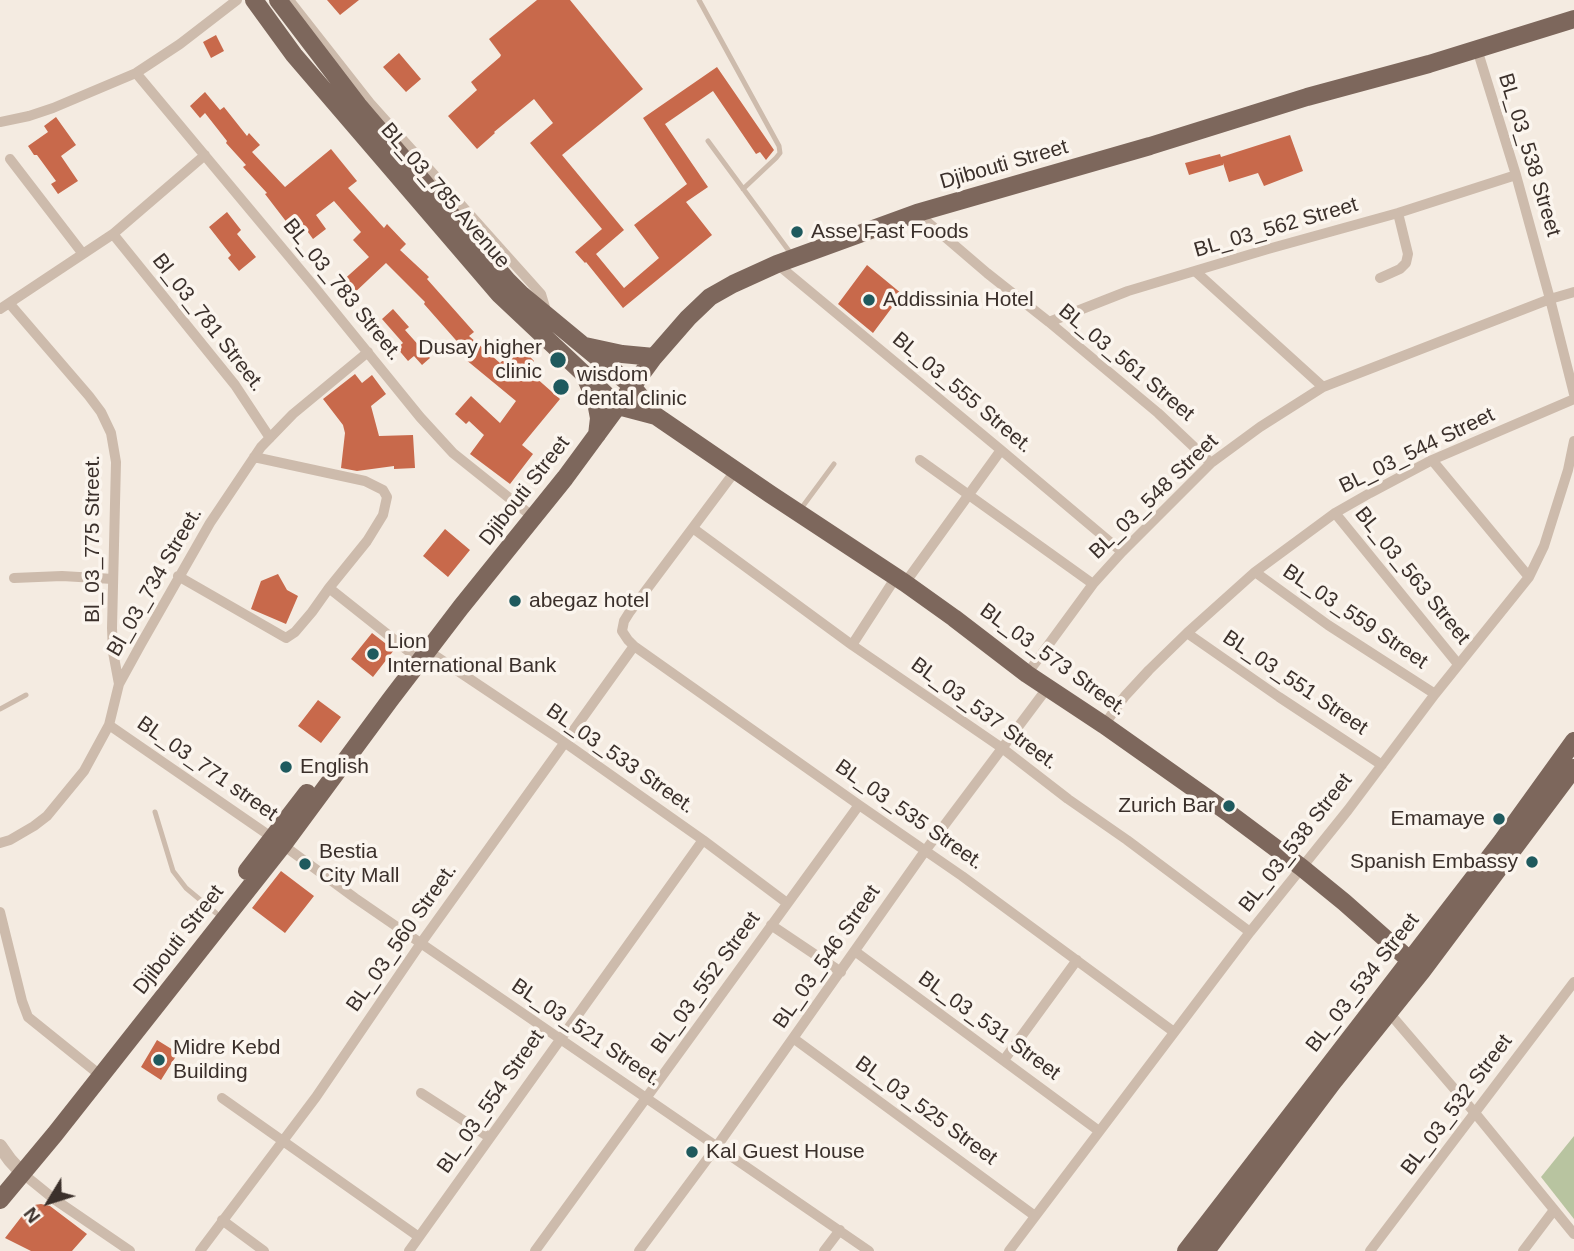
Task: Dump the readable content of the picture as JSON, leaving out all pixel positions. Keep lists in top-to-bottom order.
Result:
{
  "streets": {
    "main road": [
      "Djibouti Street",
      "BL_03_785 Avenue",
      "BL_03_573 Street.",
      "BL_03_534 Street"
    ],
    "street": [
      "BL_03_538 Street",
      "BL_03_562 Street",
      "BL_03_783 Street.",
      "Bl_03_781 Street.",
      "BL_03_561 Street",
      "BL_03_555 Street.",
      "BL_03_544 Street",
      "BL_03_548 Street",
      "Bl_03_775 Street.",
      "BL_03_563 Street",
      "Bl_03_734 Street.",
      "BL_03_559 Street",
      "BL_03_551 Street",
      "BL_03_537 Street.",
      "BL_03_533 Street.",
      "BL_03_771 street",
      "BL_03_535 Street.",
      "BL_03_560 Street.",
      "BL_03_546 Street",
      "BL_03_552 Street",
      "BL_03_531 Street",
      "BL_03_521 Street.",
      "BL_03_554 Street",
      "BL_03_532 Street",
      "BL_03_525 Street"
    ]
  },
  "crossings": [
    ["BL_03_538 Street", "Djibouti Street"],
    ["BL_03_538 Street", "BL_03_562 Street"],
    ["BL_03_538 Street", "BL_03_544 Street"],
    ["BL_03_538 Street", "BL_03_548 Street"],
    ["BL_03_538 Street", "BL_03_563 Street"],
    ["BL_03_538 Street", "BL_03_559 Street"],
    ["BL_03_538 Street", "BL_03_573 Street."],
    ["BL_03_538 Street", "BL_03_551 Street"],
    ["BL_03_538 Street", "BL_03_537 Street."],
    ["BL_03_538 Street", "BL_03_535 Street."],
    ["BL_03_538 Street", "BL_03_531 Street"],
    ["BL_03_538 Street", "BL_03_525 Street"],
    ["Djibouti Street", "BL_03_785 Avenue"],
    ["Djibouti Street", "BL_03_783 Street."],
    ["Djibouti Street", "BL_03_561 Street"],
    ["Djibouti Street", "BL_03_555 Street."],
    ["Djibouti Street", "BL_03_533 Street."],
    ["Djibouti Street", "BL_03_771 street"],
    ["Djibouti Street", "BL_03_521 Street."],
    ["BL_03_785 Avenue", "BL_03_573 Street."],
    ["BL_03_562 Street", "BL_03_561 Street"],
    ["BL_03_783 Street.", "Bl_03_734 Street."],
    ["Bl_03_781 Street.", "Bl_03_734 Street."],
    ["BL_03_561 Street", "BL_03_548 Street"],
    ["BL_03_555 Street.", "BL_03_548 Street"],
    ["BL_03_544 Street", "BL_03_563 Street"],
    ["BL_03_544 Street", "BL_03_559 Street"],
    ["BL_03_544 Street", "BL_03_573 Street."],
    ["BL_03_544 Street", "BL_03_551 Street"],
    ["BL_03_548 Street", "BL_03_573 Street."],
    ["Bl_03_775 Street.", "Bl_03_734 Street."],
    ["Bl_03_734 Street.", "BL_03_771 street"],
    ["BL_03_573 Street.", "BL_03_546 Street"],
    ["BL_03_573 Street.", "BL_03_534 Street"],
    ["BL_03_537 Street.", "BL_03_535 Street."],
    ["BL_03_537 Street.", "BL_03_546 Street"],
    ["BL_03_533 Street.", "BL_03_560 Street."],
    ["BL_03_533 Street.", "BL_03_552 Street"],
    ["BL_03_533 Street.", "BL_03_554 Street"],
    ["BL_03_771 street", "BL_03_521 Street."],
    ["BL_03_535 Street.", "BL_03_560 Street."],
    ["BL_03_535 Street.", "BL_03_546 Street"],
    ["BL_03_535 Street.", "BL_03_552 Street"],
    ["BL_03_560 Street.", "BL_03_521 Street."],
    ["BL_03_546 Street", "BL_03_531 Street"],
    ["BL_03_546 Street", "BL_03_521 Street."],
    ["BL_03_546 Street", "BL_03_525 Street"],
    ["BL_03_552 Street", "BL_03_521 Street."],
    ["BL_03_521 Street.", "BL_03_554 Street"]
  ],
  "places": [
    "Asse Fast Foods",
    "Addissinia Hotel",
    "Dusay higher clinic",
    "wisdom dental clinic",
    "abegaz hotel",
    "Lion International Bank",
    "English",
    "Zurich Bar",
    "Emamaye",
    "Spanish Embassy",
    "Bestia City Mall",
    "Midre Kebd Building",
    "Kal Guest House"
  ],
  "north": "bottom left"
}
